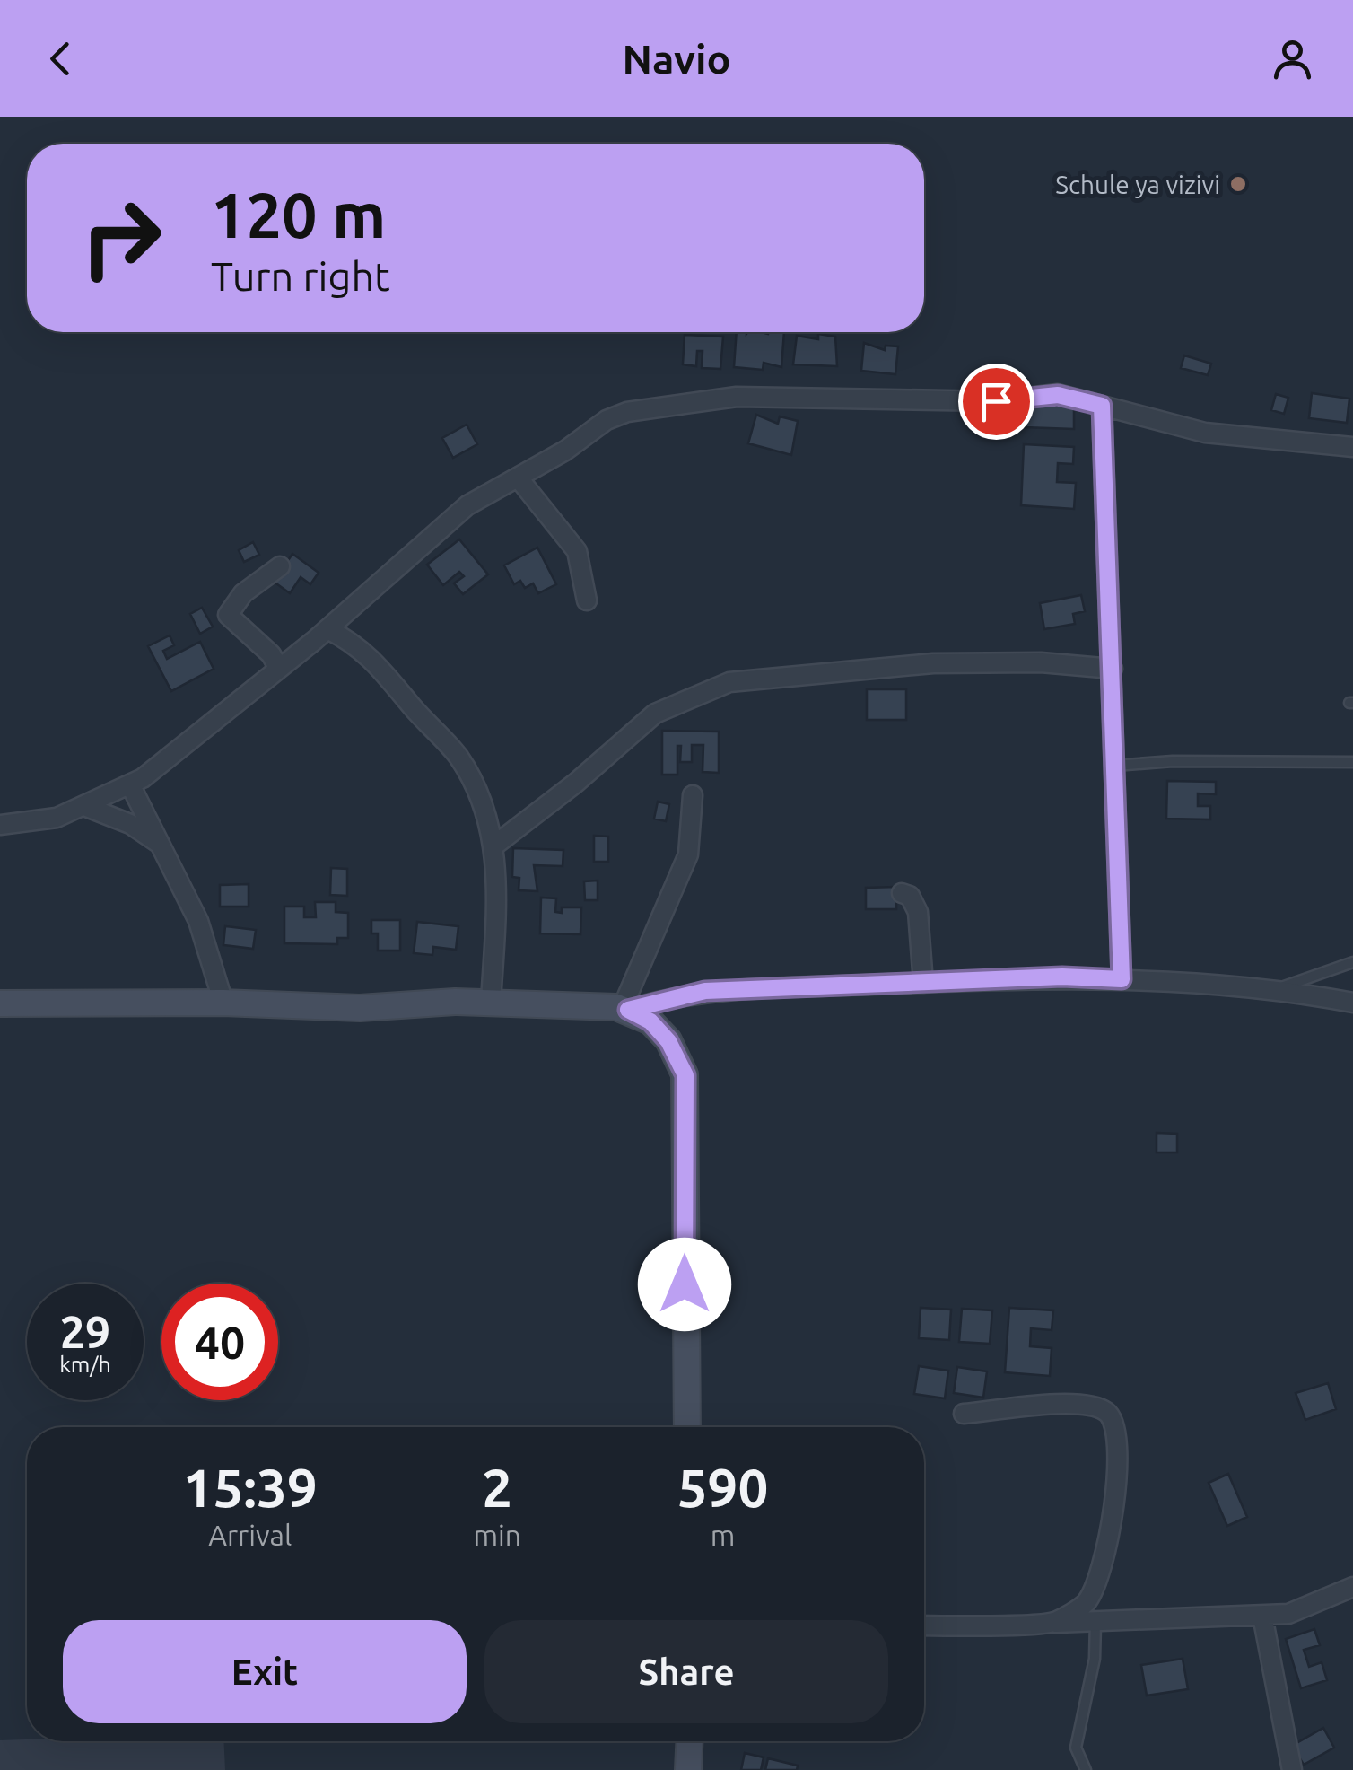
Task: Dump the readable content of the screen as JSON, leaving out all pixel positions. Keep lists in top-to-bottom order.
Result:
{
  "places": ["Schule ya vizivi"],
  "page": {
    "header": "Navio",
    "turn": ["120 m", "Turn right"],
    "speed": "29 km/h",
    "limit": "40",
    "eta": [
      "15:39",
      "Arrival",
      "2",
      "min",
      "590",
      "m"
    ],
    "buttons": ["Exit", "Share"]
  }
}
